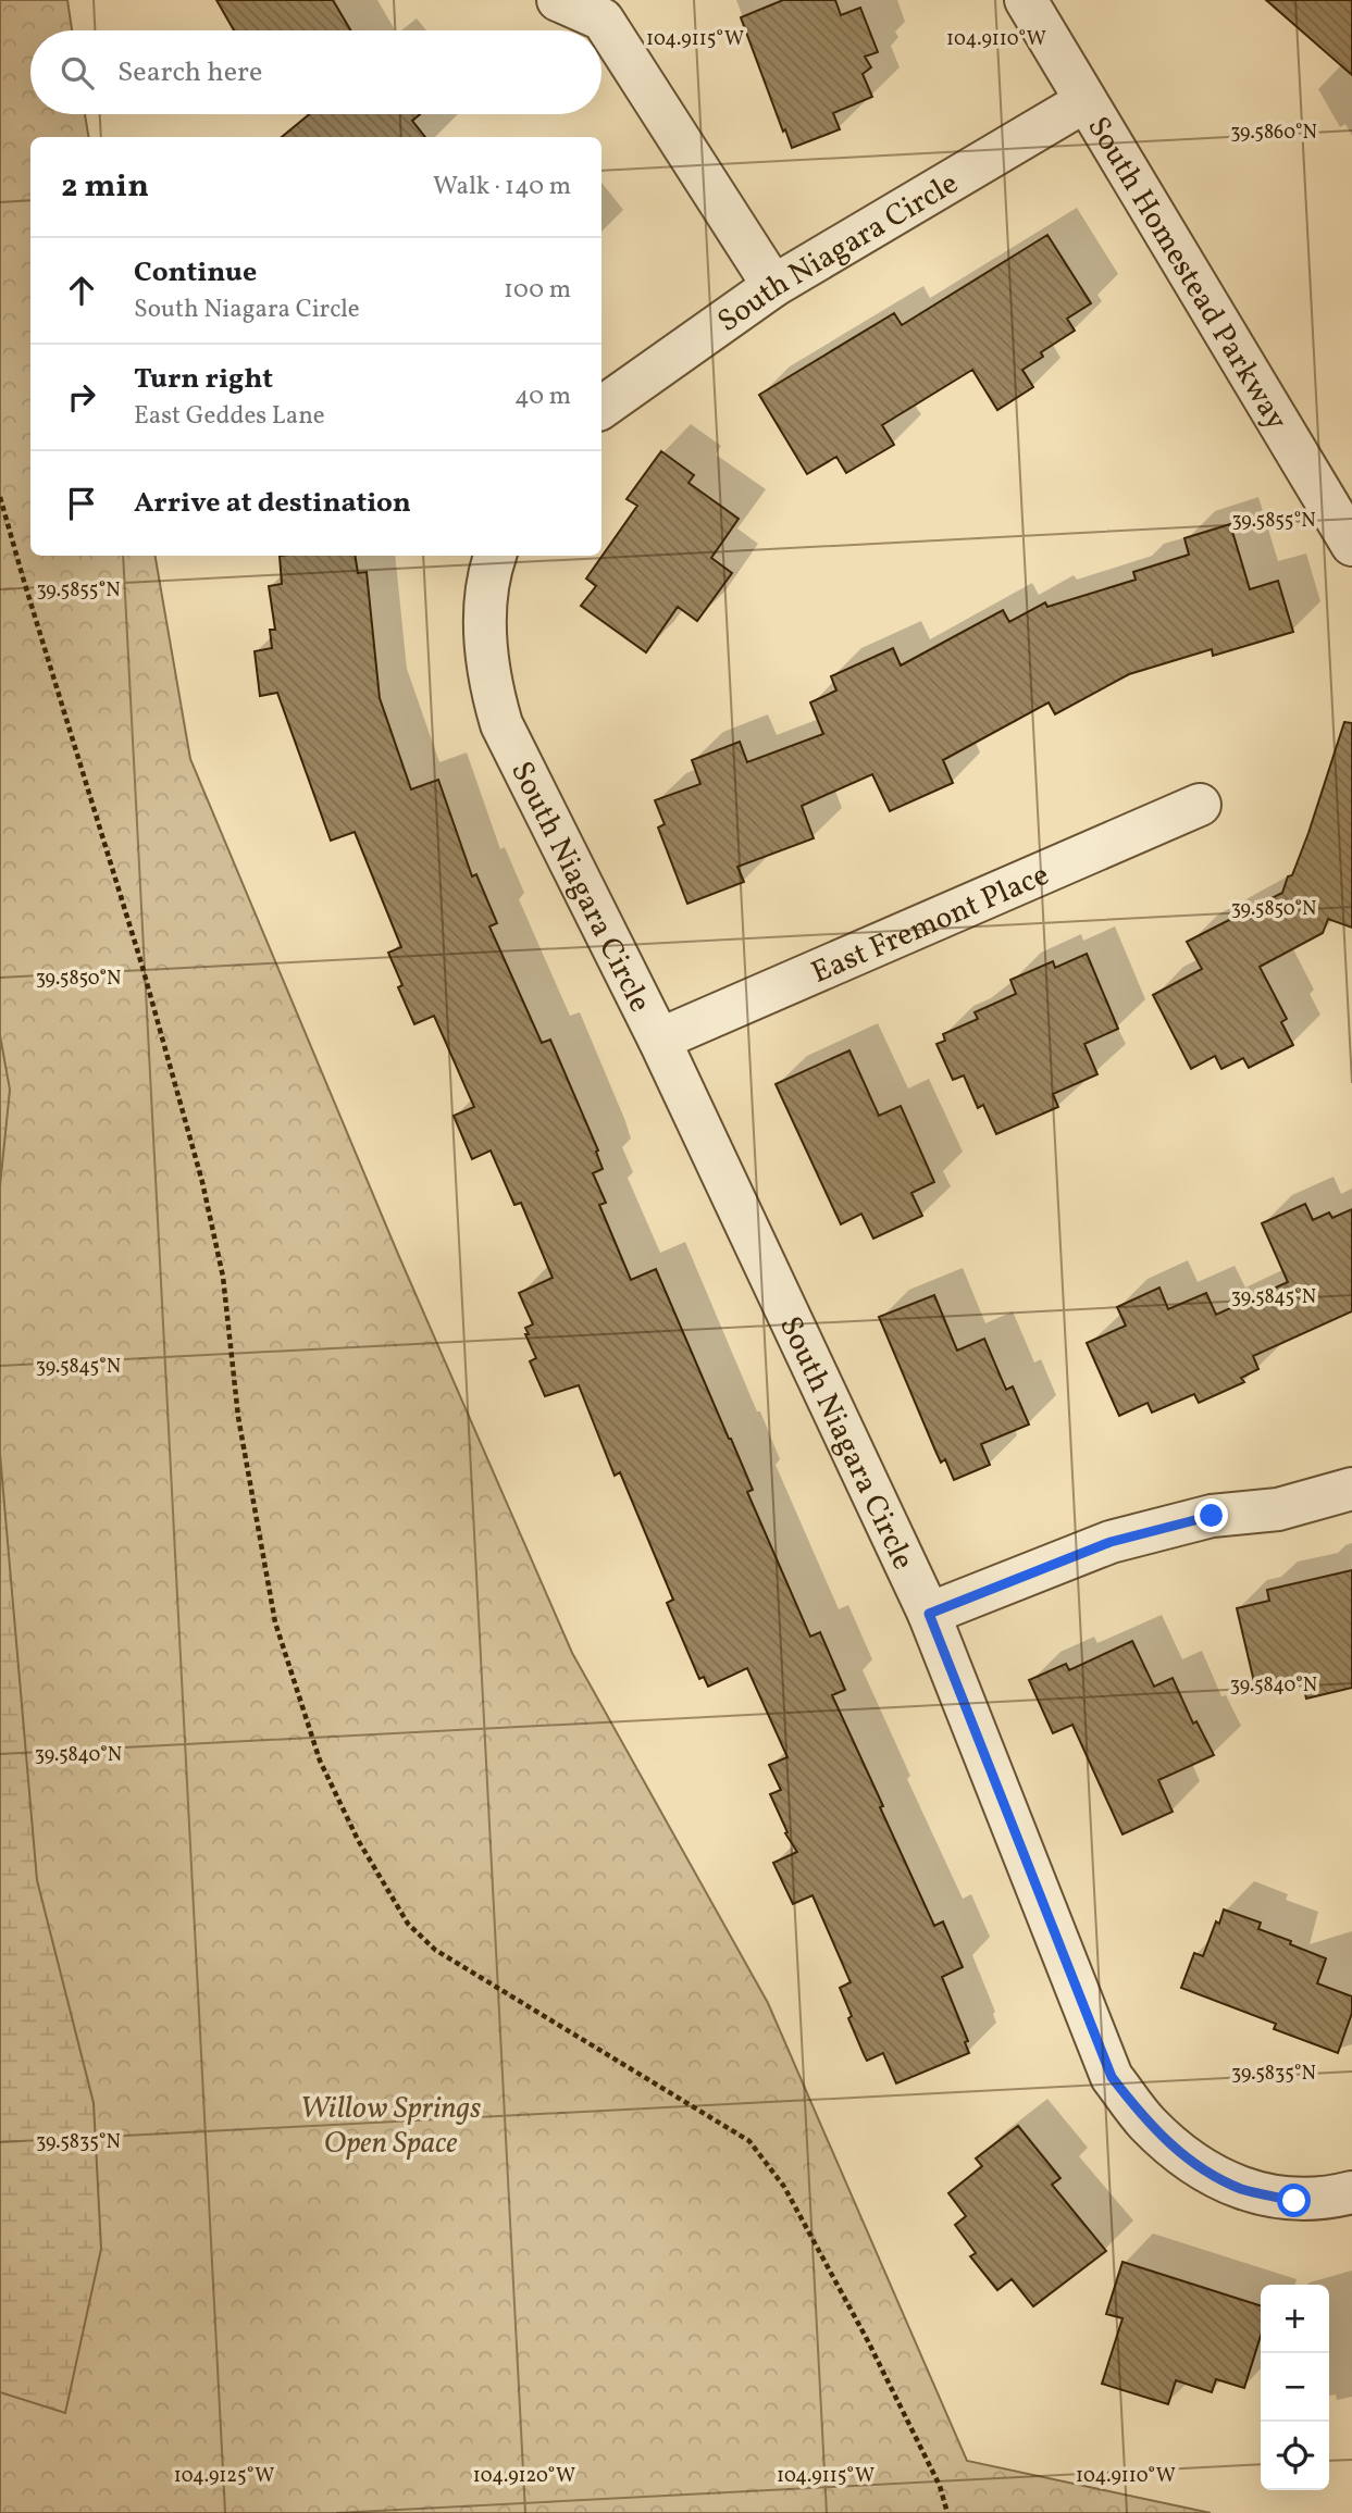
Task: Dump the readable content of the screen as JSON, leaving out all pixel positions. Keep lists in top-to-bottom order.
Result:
{
  "streets": {
    "street": ["South Niagara Circle", "South Homestead Parkway", "East Fremont Place"]
  },
  "crossings": [
    ["South Niagara Circle", "South Homestead Parkway"],
    ["South Niagara Circle", "East Fremont Place"]
  ],
  "parks": ["Willow Springs Open Space"],
  "page": {
    "search": "Search here",
    "heading": ["2 min", "Walk · 140 m"],
    "list": [
      ["Continue", "South Niagara Circle", "100 m"],
      ["Turn right", "East Geddes Lane", "40 m"],
      "Arrive at destination"
    ],
    "map_buttons": ["+", "−"]
  },
  "coordinates": [
    "104.9115°W",
    "104.9110°W",
    "39.5860°N",
    "39.5855°N",
    "39.5850°N",
    "39.5845°N",
    "39.5840°N",
    "39.5835°N",
    "104.9125°W",
    "104.9120°W"
  ]
}
